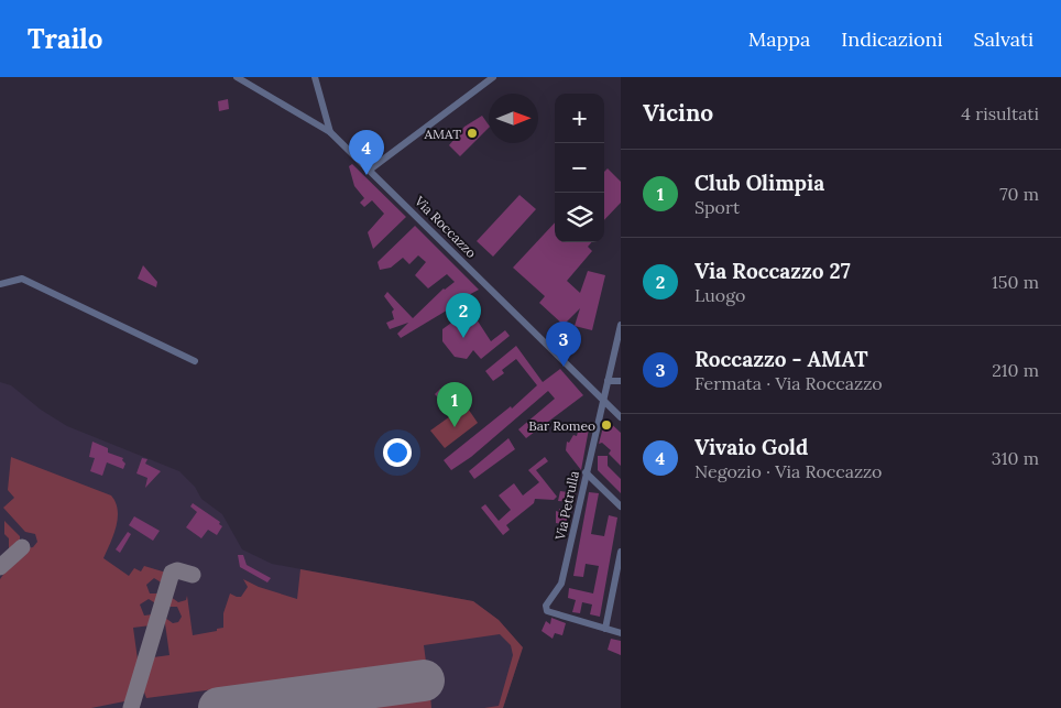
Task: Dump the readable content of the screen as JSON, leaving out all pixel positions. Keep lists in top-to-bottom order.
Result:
{
  "streets": {
    "street": ["Via Roccazzo", "Via Petrulla"]
  },
  "crossings": [
    ["Via Roccazzo", "Via Petrulla"]
  ],
  "places": ["AMAT", "Bar Romeo"],
  "north": "right",
  "page": {
    "header": "Trailo",
    "nav": ["Mappa", "Indicazioni", "Salvati"],
    "heading": ["Vicino", "4 risultati"],
    "map_buttons": ["+", "−"],
    "pins": [
      "4",
      "2",
      "3",
      "1"
    ],
    "list": [
      {
        "mark": "1",
        "name": "Club Olimpia",
        "note": "Sport",
        "value": "70 m"
      },
      {
        "mark": "2",
        "name": "Via Roccazzo 27",
        "note": "Luogo",
        "value": "150 m"
      },
      {
        "mark": "3",
        "name": "Roccazzo - AMAT",
        "note": "Fermata · Via Roccazzo",
        "value": "210 m"
      },
      {
        "mark": "4",
        "name": "Vivaio Gold",
        "note": "Negozio · Via Roccazzo",
        "value": "310 m"
      }
    ]
  }
}
